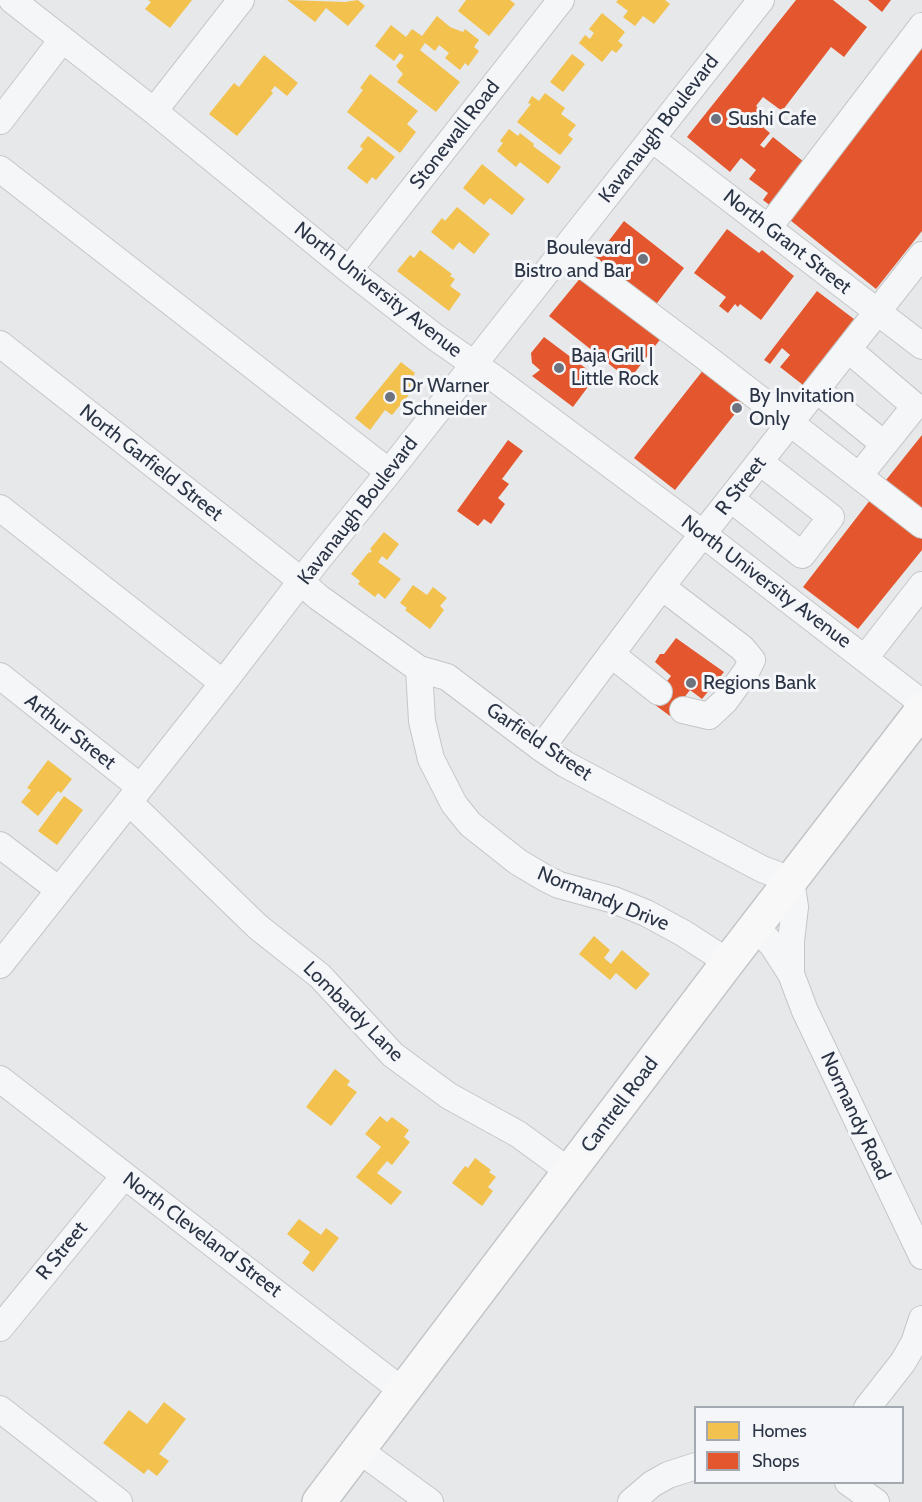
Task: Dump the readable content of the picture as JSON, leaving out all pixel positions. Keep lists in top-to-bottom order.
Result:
{
  "streets": {
    "main road": ["Cantrell Road"],
    "street": [
      "Kavanaugh Boulevard",
      "Stonewall Road",
      "North Grant Street",
      "North University Avenue",
      "North Garfield Street",
      "R Street",
      "Arthur Street",
      "Garfield Street",
      "Normandy Drive",
      "Lombardy Lane",
      "Normandy Road",
      "North Cleveland Street"
    ]
  },
  "crossings": [
    ["Kavanaugh Boulevard", "North Grant Street"],
    ["Kavanaugh Boulevard", "North University Avenue"],
    ["Kavanaugh Boulevard", "North Garfield Street"],
    ["Kavanaugh Boulevard", "Arthur Street"],
    ["Kavanaugh Boulevard", "Garfield Street"],
    ["Kavanaugh Boulevard", "Lombardy Lane"],
    ["Stonewall Road", "North University Avenue"],
    ["North Grant Street", "R Street"],
    ["North University Avenue", "R Street"],
    ["North University Avenue", "Cantrell Road"],
    ["North Garfield Street", "Garfield Street"],
    ["R Street", "Garfield Street"],
    ["R Street", "North Cleveland Street"],
    ["Arthur Street", "Lombardy Lane"],
    ["Garfield Street", "Normandy Drive"],
    ["Garfield Street", "Cantrell Road"],
    ["Garfield Street", "Normandy Road"],
    ["Normandy Drive", "Cantrell Road"],
    ["Lombardy Lane", "Cantrell Road"],
    ["Cantrell Road", "Normandy Road"],
    ["Cantrell Road", "North Cleveland Street"]
  ],
  "places": [
    "Sushi Cafe",
    "Boulevard Bistro and Bar",
    "Baja Grill | Little Rock",
    "Dr Warner Schneider",
    "By Invitation Only",
    "Regions Bank"
  ],
  "legend": ["Homes", "Shops"]
}
